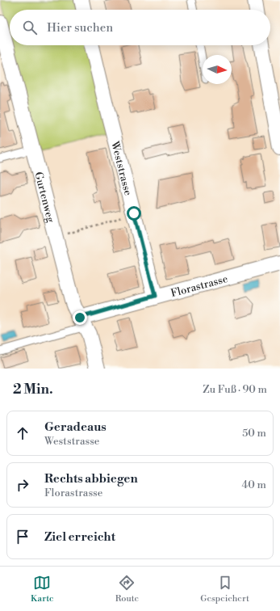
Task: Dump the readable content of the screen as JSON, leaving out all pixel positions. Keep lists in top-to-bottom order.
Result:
{
  "streets": {
    "street": ["Weststrasse", "Gurtenweg", "Florastrasse"]
  },
  "crossings": [
    ["Weststrasse", "Florastrasse"],
    ["Gurtenweg", "Florastrasse"]
  ],
  "north": "right",
  "page": {
    "search": "Hier suchen",
    "heading": ["2 Min.", "Zu Fuß · 90 m"],
    "list": [
      ["Geradeaus", "Weststrasse", "50 m"],
      ["Rechts abbiegen", "Florastrasse", "40 m"],
      "Ziel erreicht"
    ],
    "nav": ["Karte", "Route", "Gespeichert"]
  }
}
